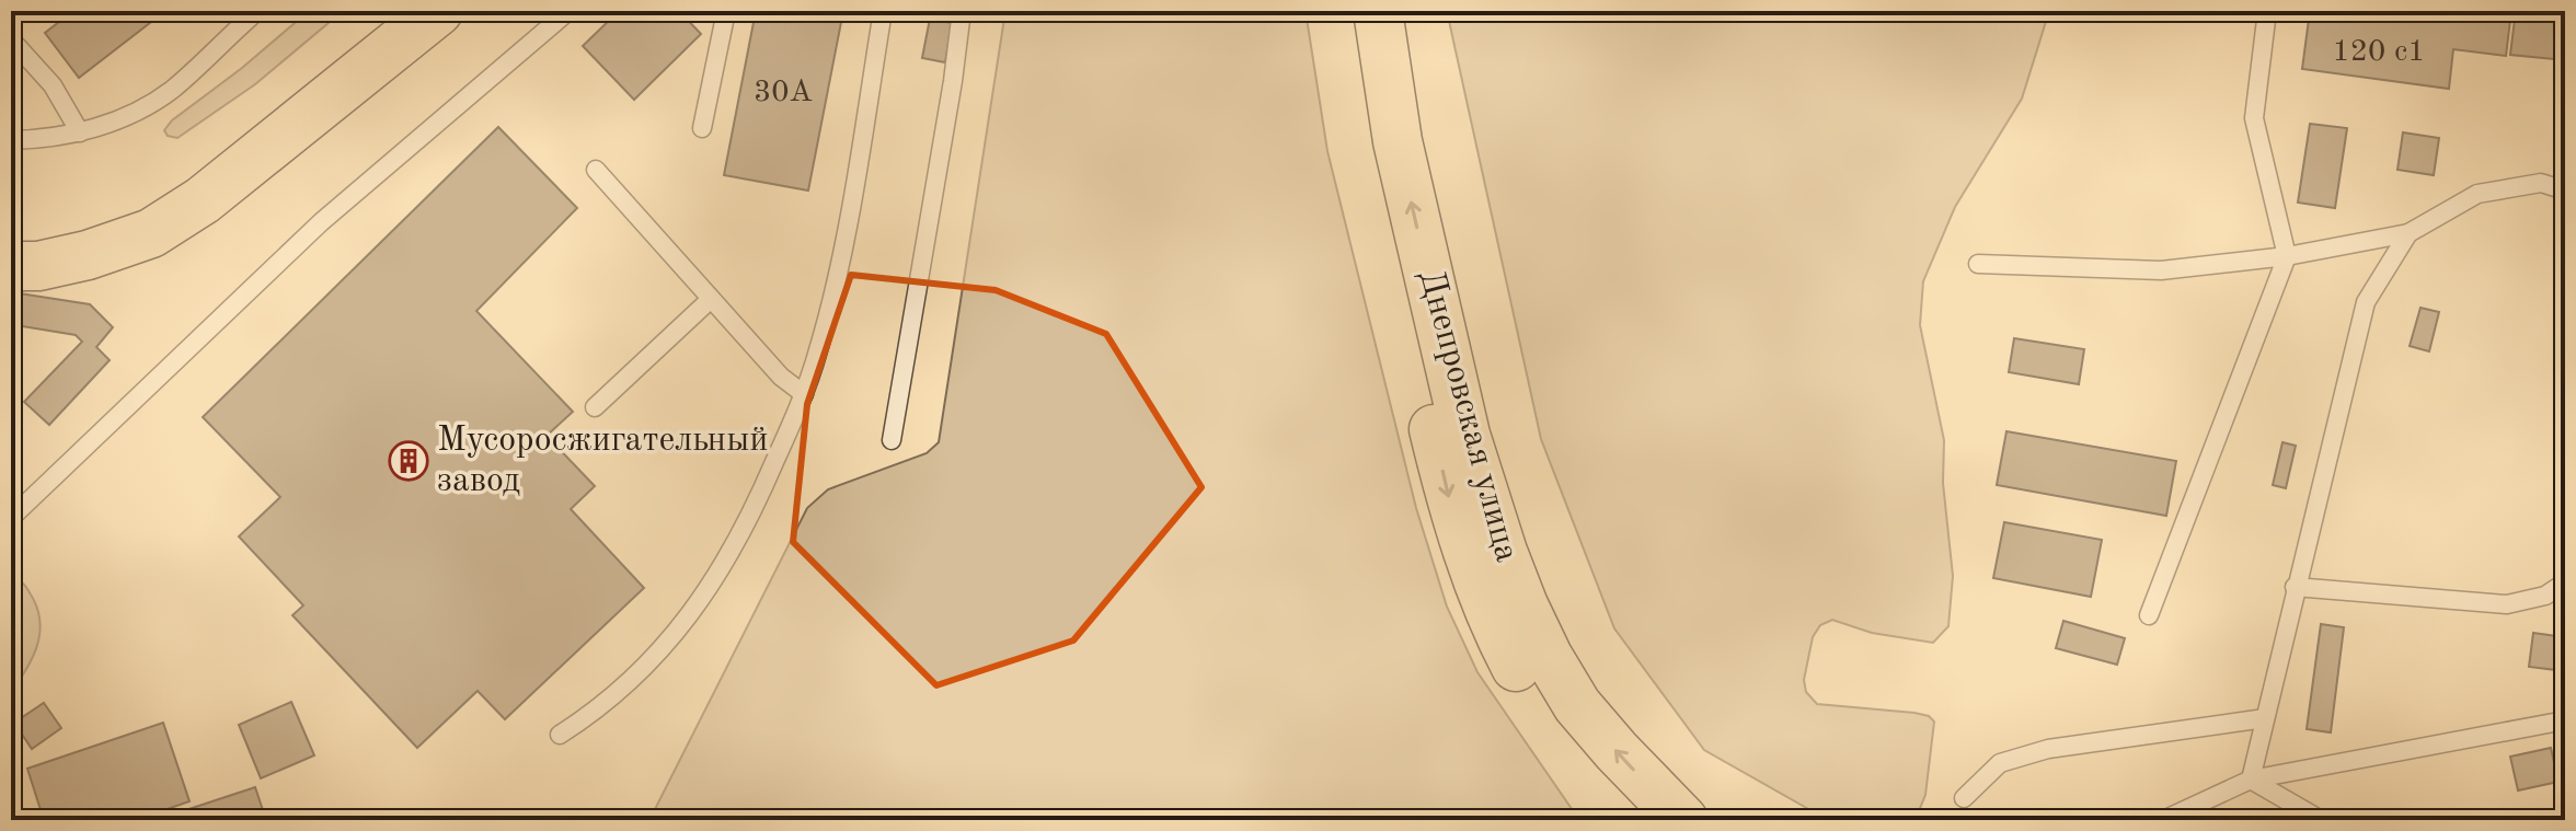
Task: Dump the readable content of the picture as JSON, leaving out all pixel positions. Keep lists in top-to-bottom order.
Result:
{
  "streets": {
    "main road": ["Днепровская улица"]
  },
  "places": {
    "building": ["Мусоросжигательный завод"]
  },
  "house_numbers": ["120 с1", "30А"]
}
